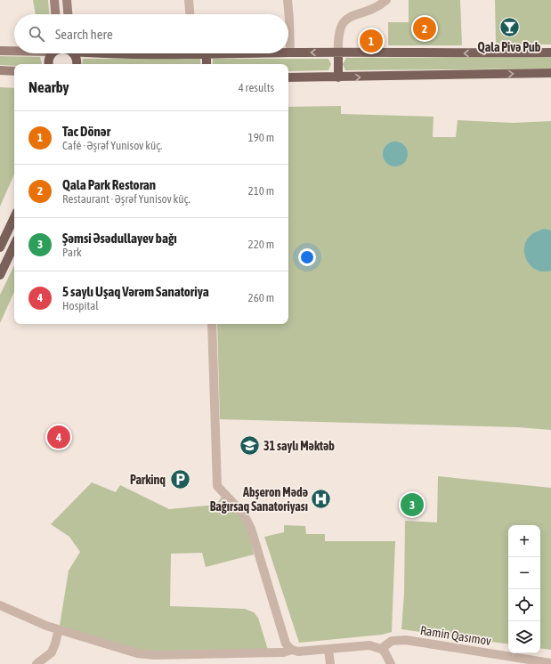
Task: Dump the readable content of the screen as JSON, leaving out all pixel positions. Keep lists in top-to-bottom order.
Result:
{
  "streets": {
    "street": ["Ramin Qasımov"]
  },
  "places": {
    "bar": ["Qala Pivə Pub"],
    "school or university": ["31 saylı Məktəb"],
    "parking": ["Parkinq"],
    "hospital": ["Abşeron Mədə Bağırsaq Sanatoriyası"]
  },
  "page": {
    "search": "Search here",
    "pins": [
      "2",
      "1",
      "4",
      "3"
    ],
    "heading": ["Nearby", "4 results"],
    "list": [
      {
        "mark": "1",
        "name": "Tac Dönər",
        "note": "Café · Əşrəf Yunisov küç.",
        "value": "190 m"
      },
      {
        "mark": "2",
        "name": "Qala Park Restoran",
        "note": "Restaurant · Əşrəf Yunisov küç.",
        "value": "210 m"
      },
      {
        "mark": "3",
        "name": "Şəmsi Əsədullayev bağı",
        "note": "Park",
        "value": "220 m"
      },
      {
        "mark": "4",
        "name": "5 saylı Uşaq Vərəm Sanatoriya",
        "note": "Hospital",
        "value": "260 m"
      }
    ],
    "map_buttons": ["+", "−"]
  }
}
